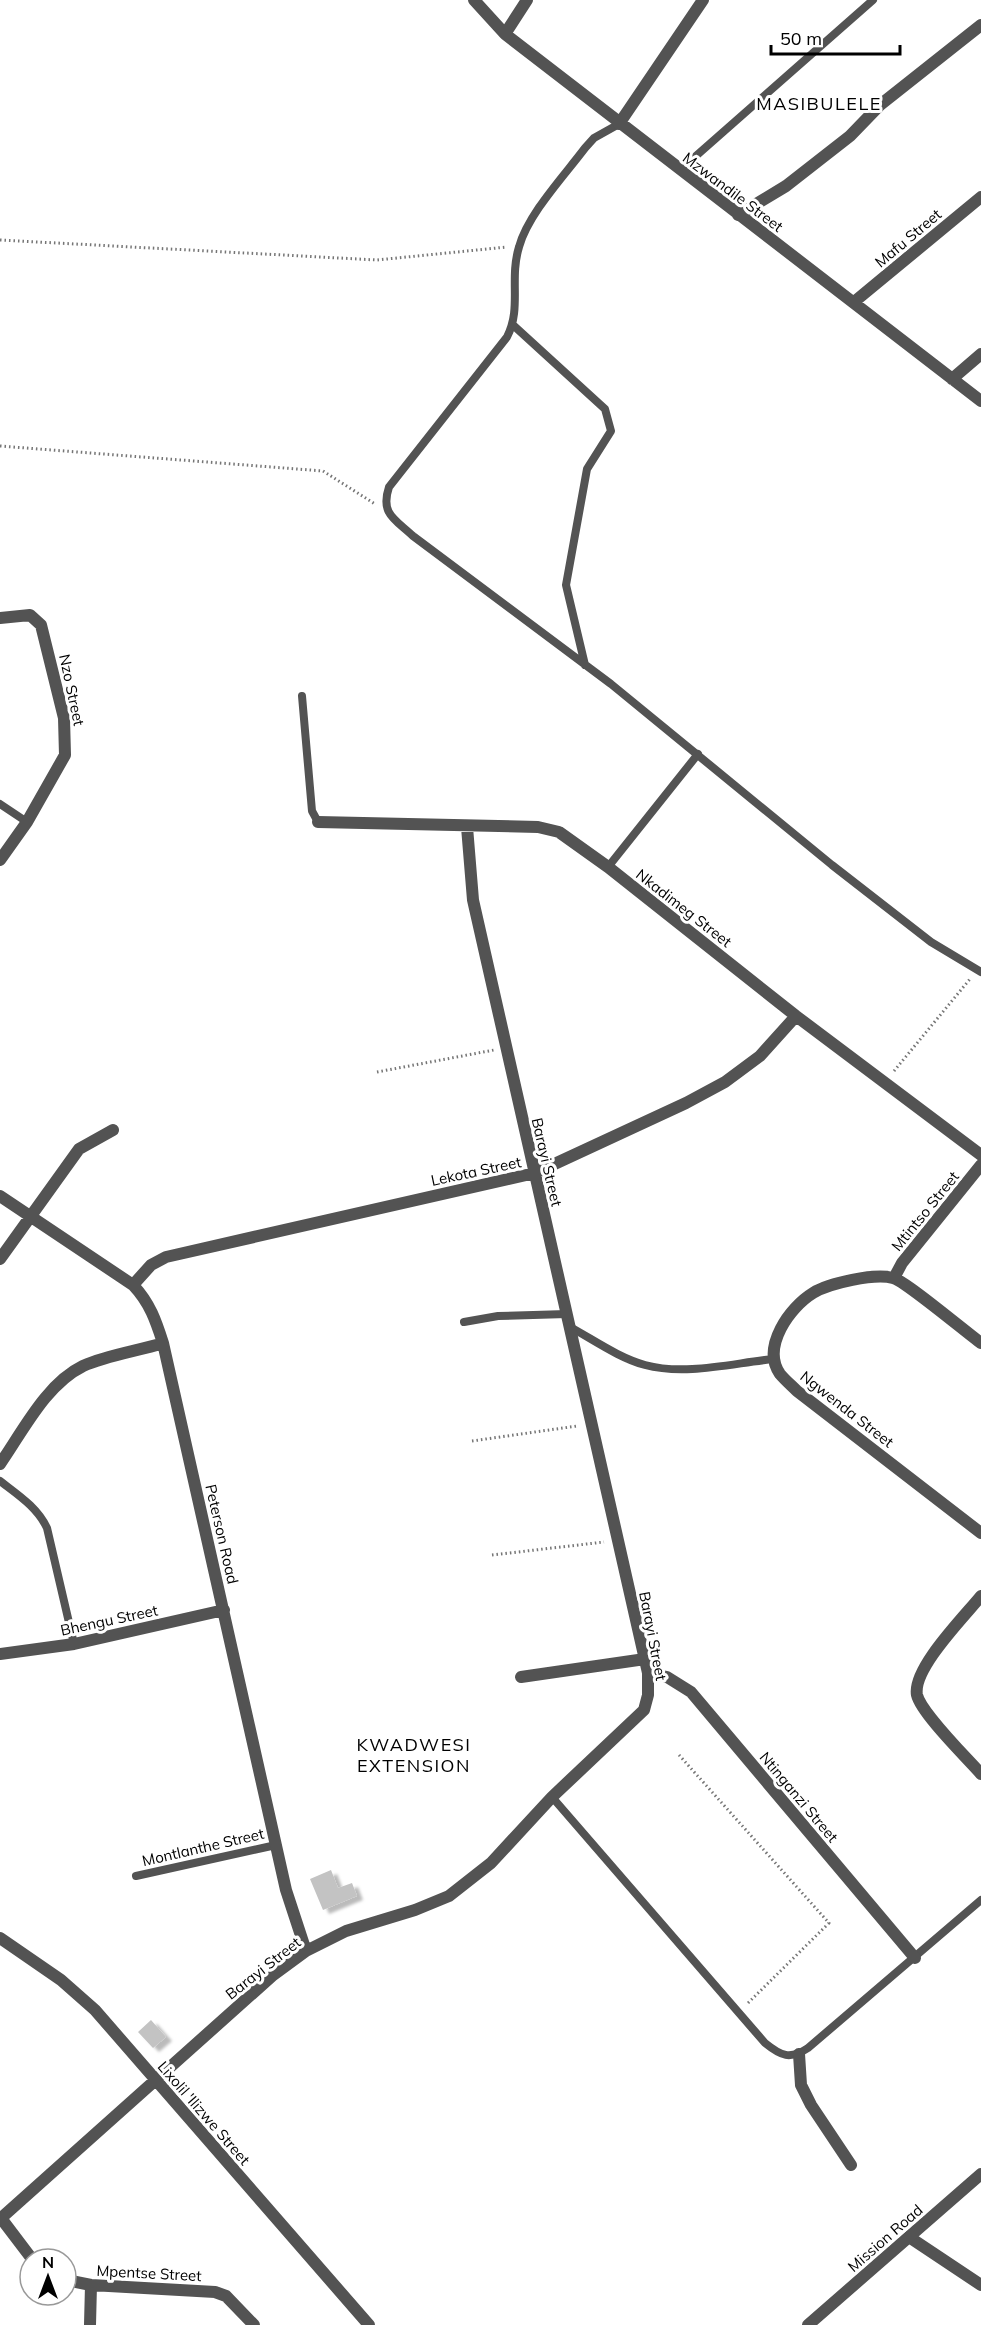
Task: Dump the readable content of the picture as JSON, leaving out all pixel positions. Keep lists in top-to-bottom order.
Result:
{
  "streets": {
    "street": [
      "Mzwandile Street",
      "Mafu Street",
      "Nzo Street",
      "Nkadimeg Street",
      "Barayi Street",
      "Lekota Street",
      "Mtintso Street",
      "Ngwenda Street",
      "Peterson Road",
      "Bhengu Street",
      "Ntinganzi Street",
      "Lixolil 'Ilizwe Street",
      "Mission Road",
      "Mpentse Street"
    ],
    "lane": ["Montlanthe Street"]
  },
  "crossings": [
    ["Mzwandile Street", "Mafu Street"],
    ["Nkadimeg Street", "Barayi Street"],
    ["Nkadimeg Street", "Lekota Street"],
    ["Barayi Street", "Lekota Street"],
    ["Barayi Street", "Peterson Road"],
    ["Barayi Street", "Ntinganzi Street"],
    ["Barayi Street", "Lixolil 'Ilizwe Street"],
    ["Lekota Street", "Peterson Road"],
    ["Peterson Road", "Bhengu Street"],
    ["Peterson Road", "Montlanthe Street"]
  ],
  "districts": ["MASIBULELE", "KWADWESI EXTENSION"],
  "scale_bar": "50 m",
  "north": "top"
}
